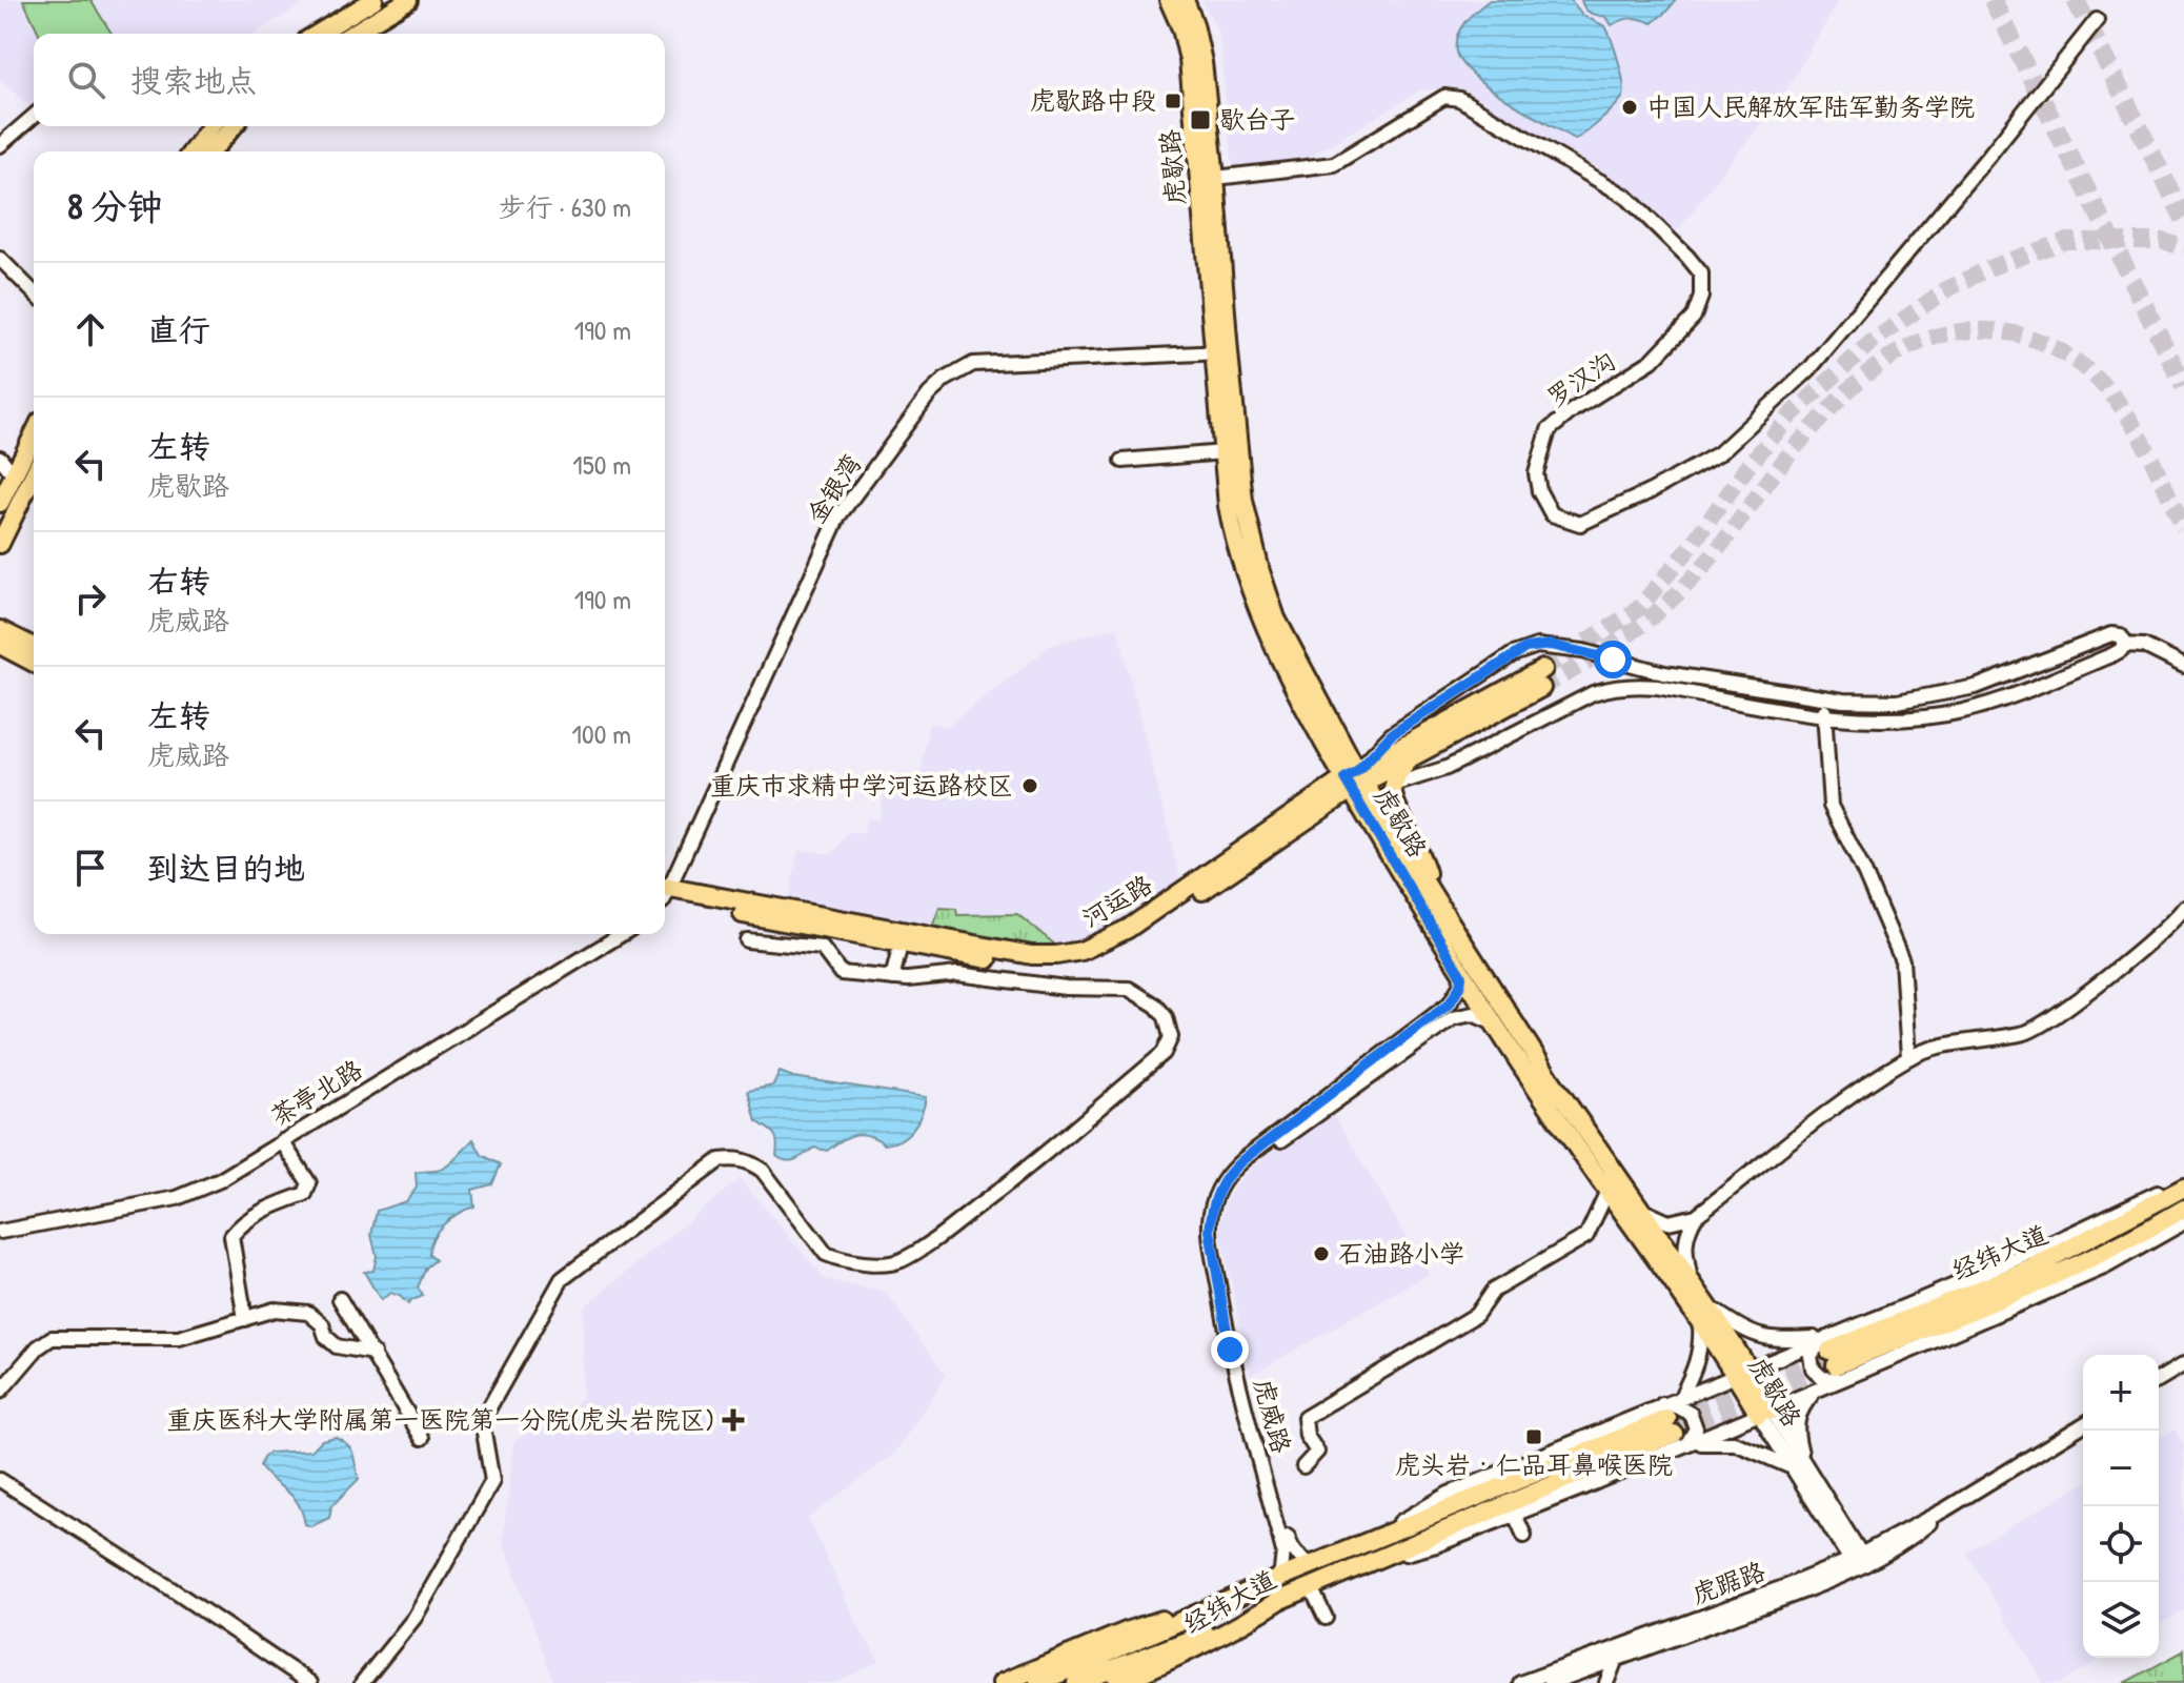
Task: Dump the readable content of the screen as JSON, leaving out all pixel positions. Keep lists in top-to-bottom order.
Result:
{
  "streets": {
    "main road": ["虎歇路", "河运路", "经纬大道"],
    "street": [
      "罗汉沟",
      "金银湾",
      "茶亭北路",
      "虎威路",
      "虎踞路"
    ]
  },
  "crossings": [
    ["虎歇路", "罗汉沟"],
    ["虎歇路", "金银湾"],
    ["虎歇路", "河运路"],
    ["虎歇路", "虎威路"],
    ["虎歇路", "虎踞路"]
  ],
  "places": {
    "transit": ["虎歇路中段", "歇台子", "虎头岩‧仁品耳鼻喉医院"],
    "other": ["中国人民解放军陆军勤务学院", "重庆市求精中学河运路校区", "石油路小学"],
    "health": ["重庆医科大学附属第一医院第一分院(虎头岩院区)"]
  },
  "page": {
    "search": "搜索地点",
    "heading": ["8 分钟", "步行 · 630 m"],
    "list": [
      ["直行", "190 m"],
      ["左转", "虎歇路", "150 m"],
      ["右转", "虎威路", "190 m"],
      ["左转", "虎威路", "100 m"],
      "到达目的地"
    ],
    "map_buttons": ["+", "−"]
  }
}
